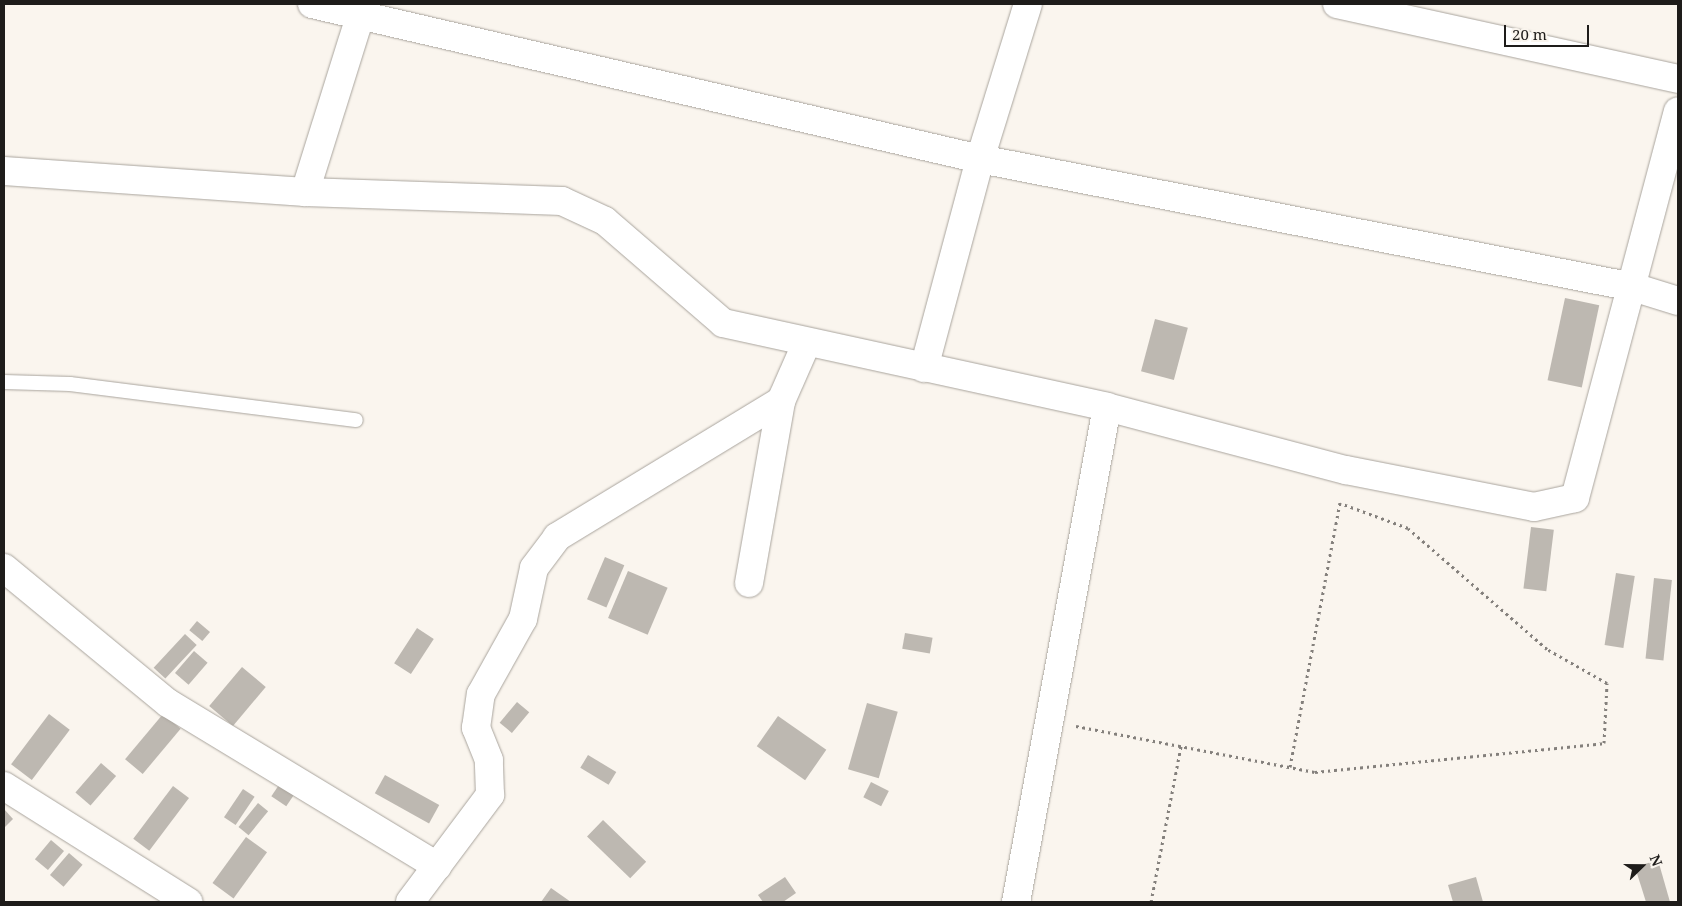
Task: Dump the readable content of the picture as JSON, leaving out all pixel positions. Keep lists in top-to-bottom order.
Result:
{
  "scale_bar": "20 m",
  "north": "right"
}
